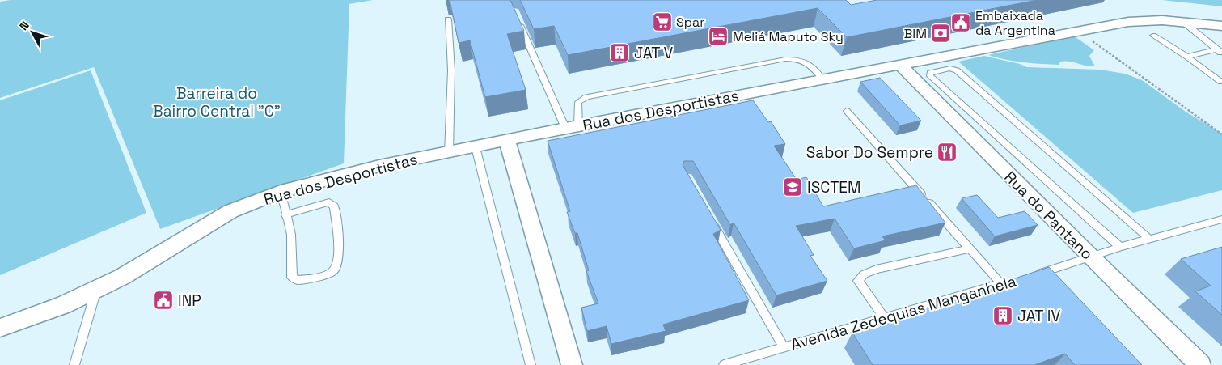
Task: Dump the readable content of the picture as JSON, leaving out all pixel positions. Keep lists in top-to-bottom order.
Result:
{
  "streets": {
    "street": ["Rua dos Desportistas", "Rua do Pantano"],
    "lane": ["Avenida Zedequias Manganhela"]
  },
  "crossings": [
    ["Rua dos Desportistas", "Rua do Pantano"],
    ["Rua do Pantano", "Avenida Zedequias Manganhela"]
  ],
  "parks": ["Barreira do Bairro Central \"C\""],
  "places": {
    "supermarket": ["Spar"],
    "public building": ["Embaixada da Argentina", "INP"],
    "bank": ["BIM"],
    "hotel": ["Meliá Maputo Sky"],
    "building": ["JAT V", "JAT IV"],
    "restaurant": ["Sabor Do Sempre"],
    "school or university": ["ISCTEM"]
  },
  "north": "top left"
}
